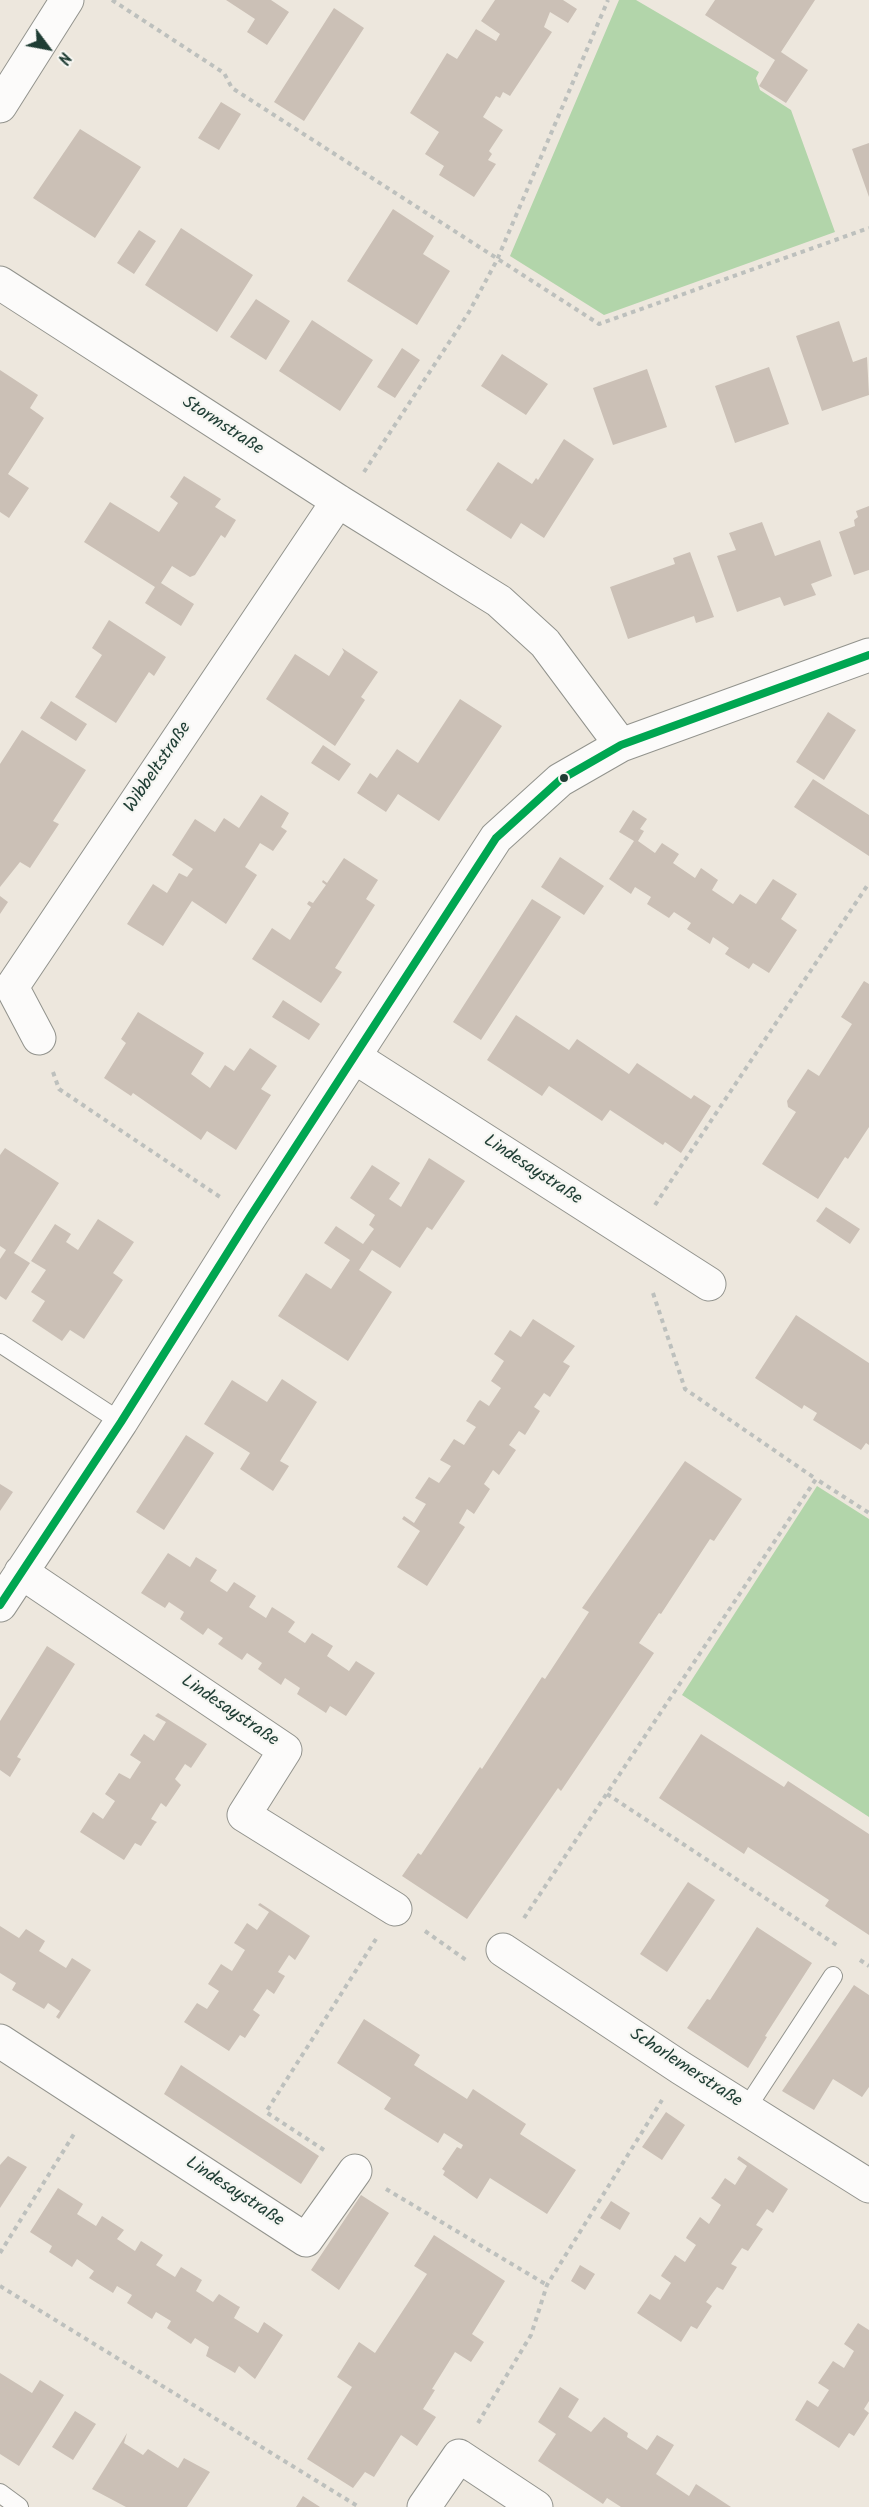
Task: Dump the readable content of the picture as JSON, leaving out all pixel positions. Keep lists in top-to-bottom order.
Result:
{
  "streets": {
    "street": [
      "Stormstraße",
      "Wibbeltstraße",
      "Lindesaystraße",
      "Schorlemerstraße"
    ]
  },
  "crossings": [
    ["Stormstraße", "Wibbeltstraße"]
  ],
  "north": "bottom right"
}
